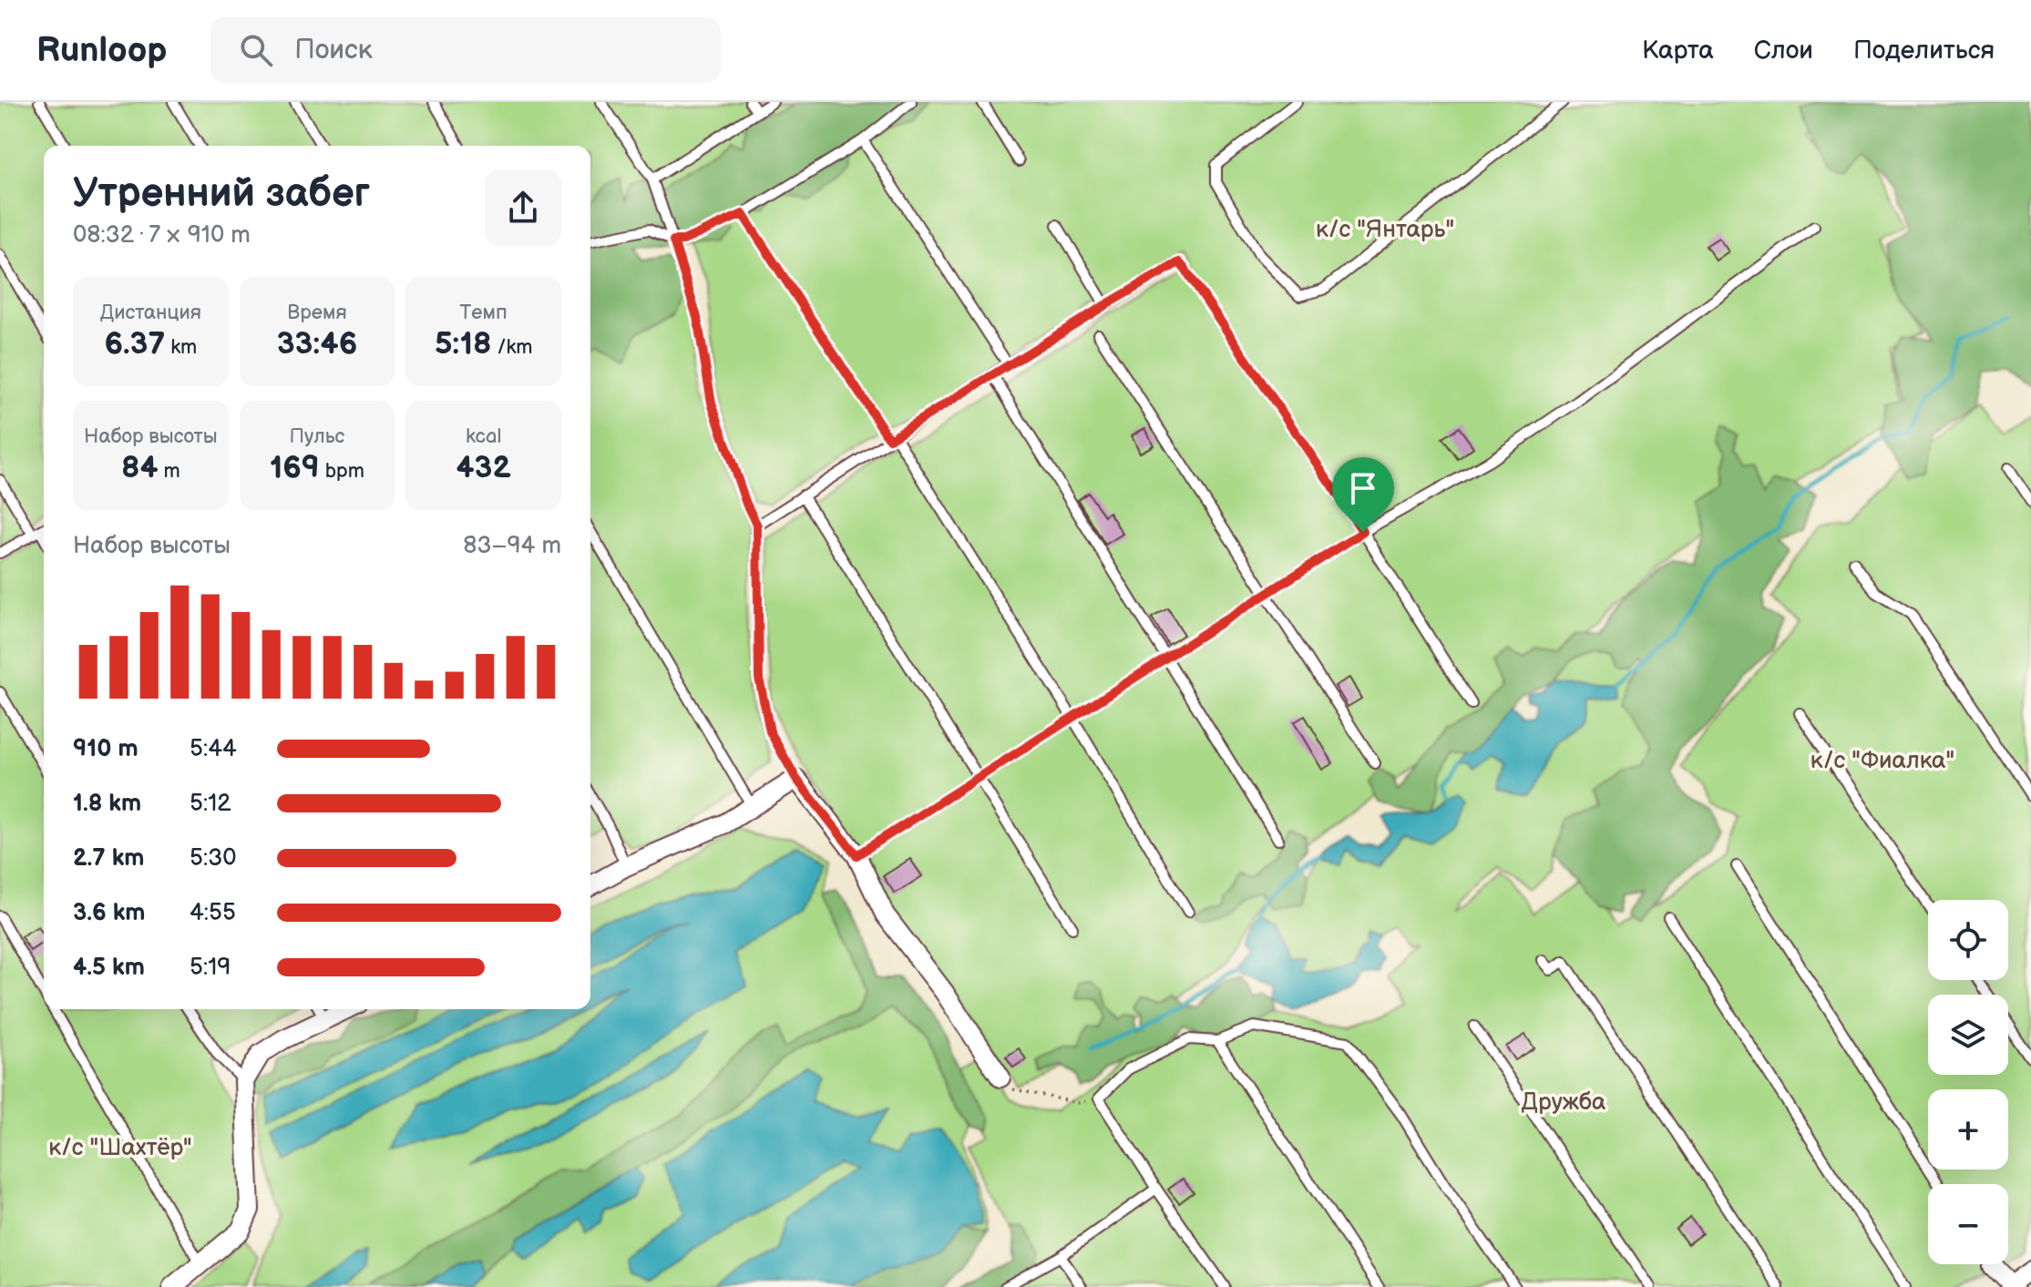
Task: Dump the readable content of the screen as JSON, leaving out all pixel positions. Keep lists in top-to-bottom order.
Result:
{
  "parks": [
    "к/с \"Янтарь\"",
    "к/с \"Фиалка\"",
    "Дружба",
    "к/с \"Шахтёр\""
  ],
  "page": {
    "header": "Runloop",
    "search": "Поиск",
    "nav": ["Карта", "Слои", "Поделиться"],
    "heading": ["Утренний забег", "08:32 · 7 × 910 m"],
    "stats": [
      ["Дистанция", "6.37 km"],
      ["Время", "33:46"],
      ["Темп", "5:18 /km"],
      ["Набор высоты", "84 m"],
      ["Пульс", "169 bpm"],
      ["kcal", "432"]
    ],
    "chart": ["Набор высоты", "83–94 m"],
    "list": [
      {
        "name": "910 m",
        "note": "5:44"
      },
      {
        "name": "1.8 km",
        "note": "5:12"
      },
      {
        "name": "2.7 km",
        "note": "5:30"
      },
      {
        "name": "3.6 km",
        "note": "4:55"
      },
      {
        "name": "4.5 km",
        "note": "5:19"
      }
    ],
    "map_buttons": ["+", "−"]
  }
}
